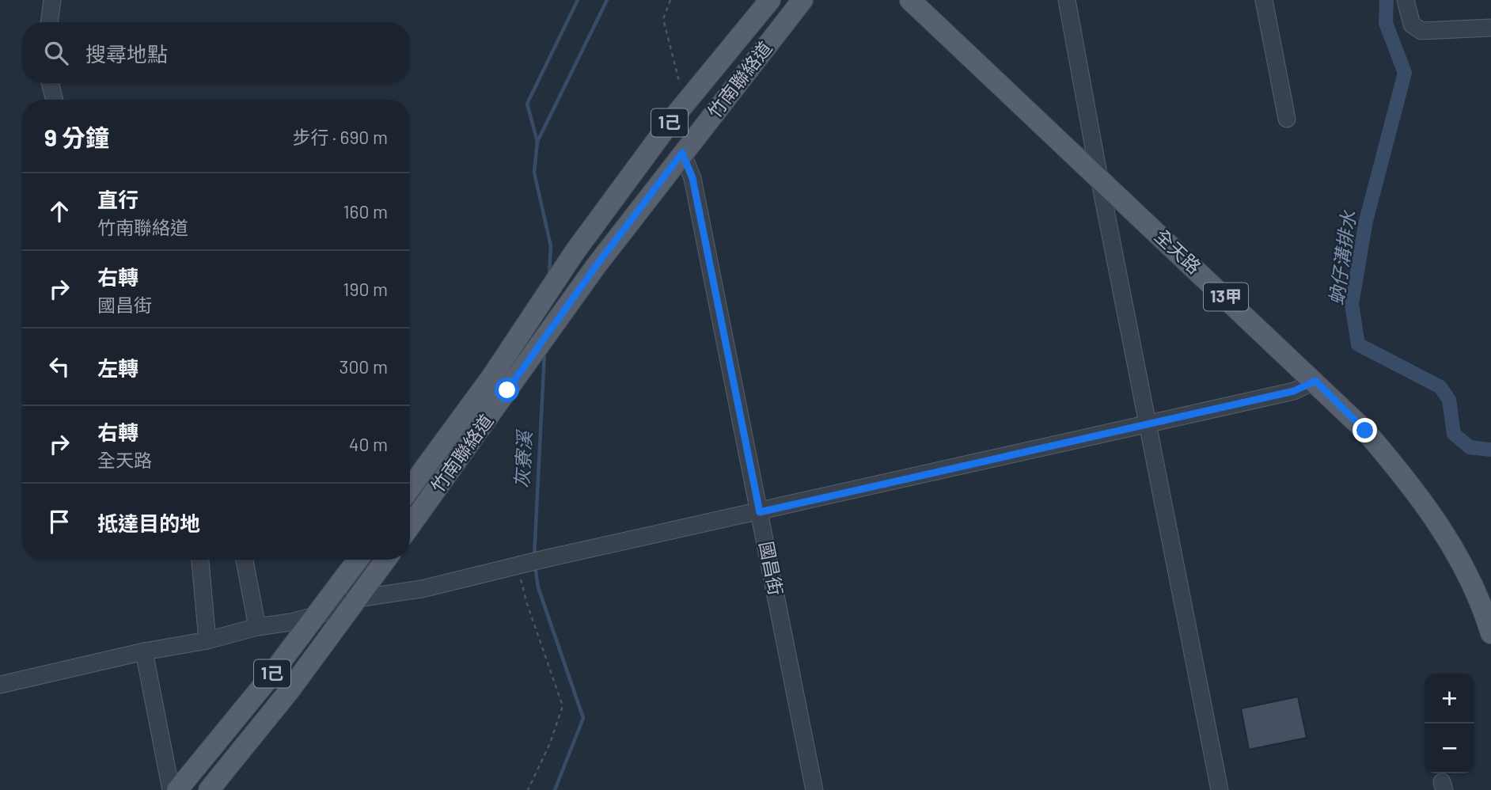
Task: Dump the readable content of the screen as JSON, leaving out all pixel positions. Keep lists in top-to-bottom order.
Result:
{
  "streets": {
    "main road": [
      "竹南聯絡道",
      "1己",
      "全天路",
      "13甲"
    ],
    "street": ["國昌街"]
  },
  "crossings": [
    ["竹南聯絡道", "國昌街"]
  ],
  "water": ["蚋仔溝排水", "灰寮溪"],
  "page": {
    "search": "搜尋地點",
    "heading": ["9 分鐘", "步行 · 690 m"],
    "list": [
      ["直行", "竹南聯絡道", "160 m"],
      ["右轉", "國昌街", "190 m"],
      ["左轉", "300 m"],
      ["右轉", "全天路", "40 m"],
      "抵達目的地"
    ],
    "map_buttons": ["+", "−"]
  }
}
